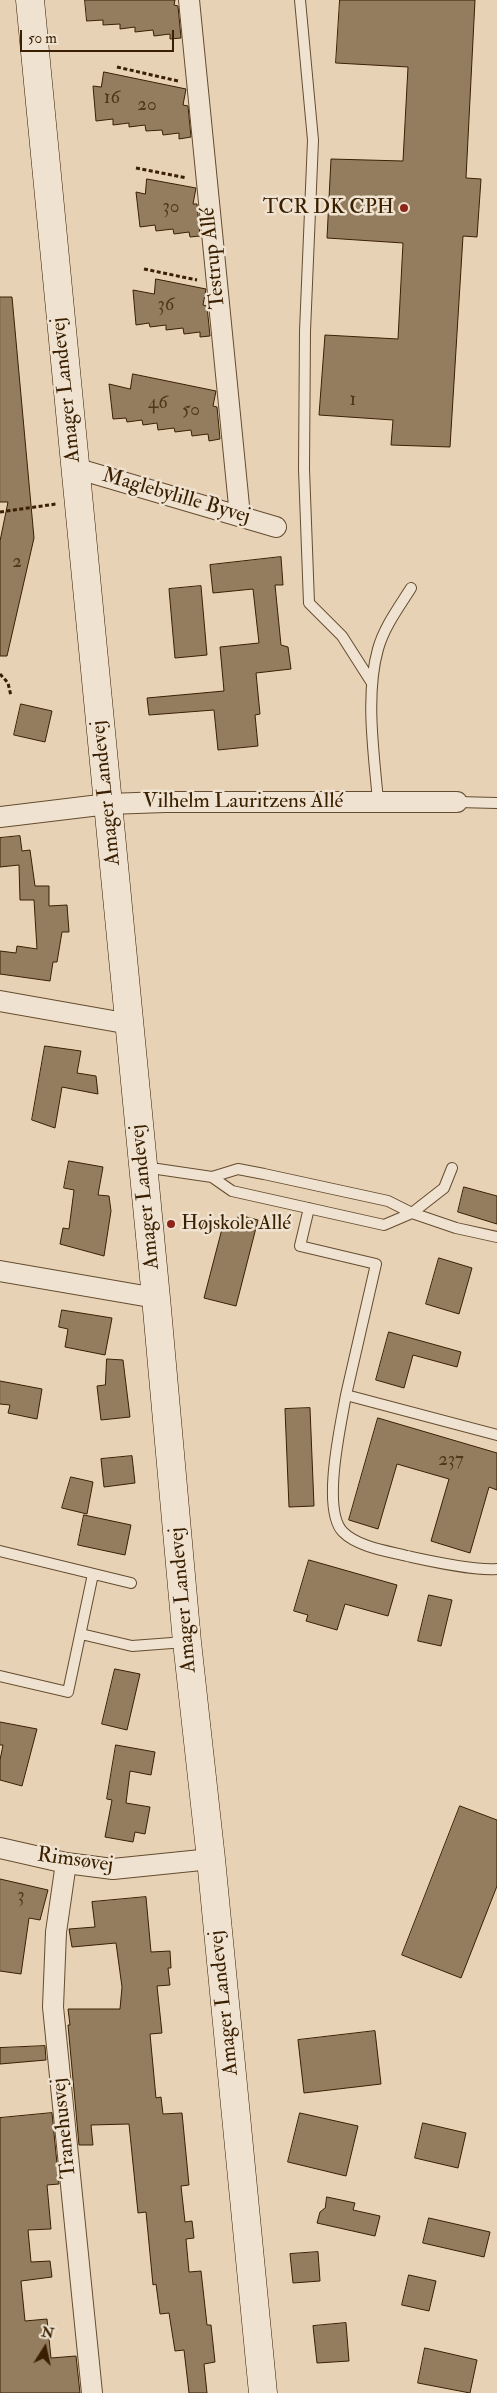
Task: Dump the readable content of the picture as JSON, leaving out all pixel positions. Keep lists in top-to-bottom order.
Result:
{
  "streets": {
    "street": [
      "Testrup Allé",
      "Amager Landevej",
      "Maglebylille Byvej",
      "Vilhelm Lauritzens Allé",
      "Rimsøvej",
      "Tranehusvej"
    ]
  },
  "crossings": [
    ["Testrup Allé", "Maglebylille Byvej"],
    ["Amager Landevej", "Maglebylille Byvej"],
    ["Amager Landevej", "Vilhelm Lauritzens Allé"],
    ["Amager Landevej", "Rimsøvej"],
    ["Rimsøvej", "Tranehusvej"]
  ],
  "places": ["TCR DK CPH", "Højskole Allé"],
  "house_numbers": [
    "16",
    "20",
    "30",
    "36",
    "1",
    "46",
    "50",
    "2",
    "237",
    "3"
  ],
  "scale_bar": "50 m",
  "north": "top"
}
